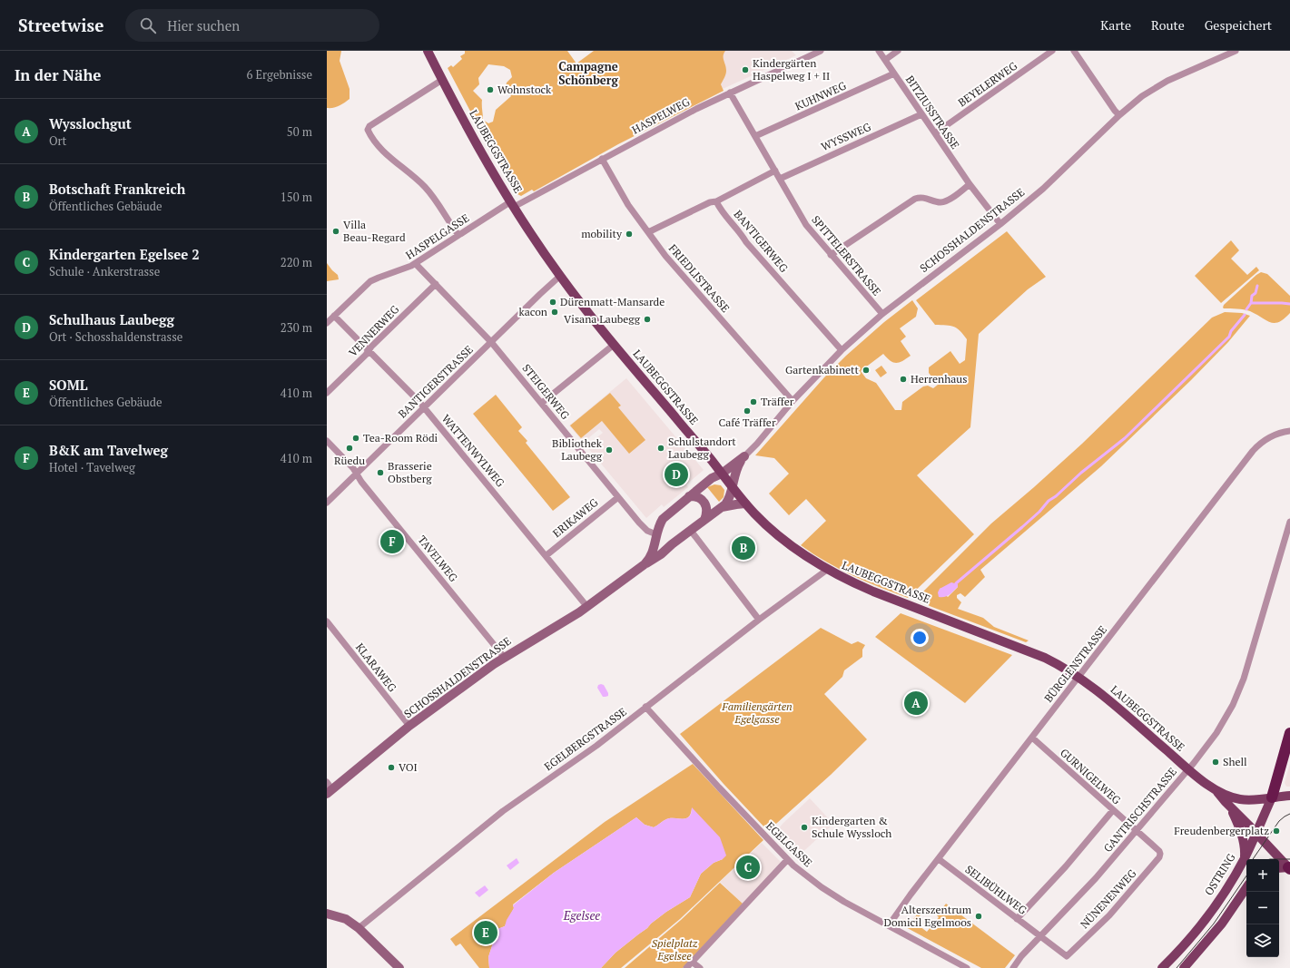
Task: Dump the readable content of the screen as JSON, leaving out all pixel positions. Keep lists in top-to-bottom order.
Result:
{
  "streets": {
    "main road": ["LAUBEGGSTRASSE", "OSTRING"],
    "street": [
      "BEYELERWEG",
      "KUHNWEG",
      "BITZIUSSTRASSE",
      "HASPELWEG",
      "WYSSWEG",
      "SCHOSSHALDENSTRASSE",
      "HASPELGASSE",
      "BANTIGERWEG",
      "SPITTELERSTRASSE",
      "FRIEDLISTRASSE",
      "VENNERWEG",
      "BANTIGERSTRASSE",
      "STEIGERWEG",
      "WATTENWYLWEG",
      "ERIKAWEG",
      "TAVELWEG",
      "BÜRGLENSTRASSE",
      "KLARAWEG",
      "EGELBERGSTRASSE",
      "GURNIGELWEG",
      "GANTRISCHSTRASSE",
      "EGELGASSE",
      "SELIBÜHLWEG",
      "NÜNENENWEG"
    ]
  },
  "crossings": [
    ["BEYELERWEG", "BITZIUSSTRASSE"],
    ["KUHNWEG", "BITZIUSSTRASSE"],
    ["KUHNWEG", "SPITTELERSTRASSE"],
    ["BITZIUSSTRASSE", "WYSSWEG"],
    ["BITZIUSSTRASSE", "SCHOSSHALDENSTRASSE"],
    ["HASPELWEG", "LAUBEGGSTRASSE"],
    ["HASPELWEG", "HASPELGASSE"],
    ["HASPELWEG", "SPITTELERSTRASSE"],
    ["HASPELWEG", "FRIEDLISTRASSE"],
    ["WYSSWEG", "SPITTELERSTRASSE"],
    ["LAUBEGGSTRASSE", "SCHOSSHALDENSTRASSE"],
    ["LAUBEGGSTRASSE", "HASPELGASSE"],
    ["LAUBEGGSTRASSE", "BANTIGERSTRASSE"],
    ["LAUBEGGSTRASSE", "BÜRGLENSTRASSE"],
    ["LAUBEGGSTRASSE", "EGELBERGSTRASSE"],
    ["LAUBEGGSTRASSE", "GANTRISCHSTRASSE"],
    ["LAUBEGGSTRASSE", "OSTRING"],
    ["SCHOSSHALDENSTRASSE", "BANTIGERWEG"],
    ["SCHOSSHALDENSTRASSE", "SPITTELERSTRASSE"],
    ["SCHOSSHALDENSTRASSE", "FRIEDLISTRASSE"],
    ["SCHOSSHALDENSTRASSE", "STEIGERWEG"],
    ["SCHOSSHALDENSTRASSE", "WATTENWYLWEG"],
    ["SCHOSSHALDENSTRASSE", "TAVELWEG"],
    ["SCHOSSHALDENSTRASSE", "KLARAWEG"],
    ["HASPELGASSE", "STEIGERWEG"],
    ["HASPELGASSE", "WATTENWYLWEG"],
    ["VENNERWEG", "STEIGERWEG"],
    ["VENNERWEG", "WATTENWYLWEG"],
    ["BANTIGERSTRASSE", "STEIGERWEG"],
    ["BANTIGERSTRASSE", "WATTENWYLWEG"],
    ["BANTIGERSTRASSE", "TAVELWEG"],
    ["STEIGERWEG", "ERIKAWEG"],
    ["WATTENWYLWEG", "ERIKAWEG"],
    ["BÜRGLENSTRASSE", "GURNIGELWEG"],
    ["BÜRGLENSTRASSE", "EGELGASSE"],
    ["BÜRGLENSTRASSE", "SELIBÜHLWEG"],
    ["EGELBERGSTRASSE", "EGELGASSE"],
    ["GURNIGELWEG", "GANTRISCHSTRASSE"],
    ["GURNIGELWEG", "NÜNENENWEG"],
    ["GANTRISCHSTRASSE", "SELIBÜHLWEG"],
    ["GANTRISCHSTRASSE", "NÜNENENWEG"],
    ["SELIBÜHLWEG", "NÜNENENWEG"]
  ],
  "districts": ["Campagne Schönberg"],
  "water": ["Egelsee"],
  "parks": ["Familiengärten Egelgasse", "Spielplatz Egelsee"],
  "places": [
    "Kindergärten Haspelweg I + II",
    "Wohnstock",
    "Villa Beau-Regard",
    "mobility",
    "Dürenmatt-Mansarde",
    "kacon",
    "Visana Laubegg",
    "Gartenkabinett",
    "Herrenhaus",
    "Träffer",
    "Café Träffer",
    "Tea-Room Rödi",
    "Rüedu",
    "Schulstandort Laubegg",
    "Bibliothek Laubegg",
    "Brasserie Obstberg",
    "Shell",
    "VOI",
    "Kindergarten & Schule Wyssloch",
    "Freudenbergerplatz",
    "Alterszentrum Domicil Egelmoos"
  ],
  "page": {
    "header": "Streetwise",
    "search": "Hier suchen",
    "nav": ["Karte", "Route", "Gespeichert"],
    "heading": ["In der Nähe", "6 Ergebnisse"],
    "list": [
      {
        "mark": "A",
        "name": "Wysslochgut",
        "note": "Ort",
        "value": "50 m"
      },
      {
        "mark": "B",
        "name": "Botschaft Frankreich",
        "note": "Öffentliches Gebäude",
        "value": "150 m"
      },
      {
        "mark": "C",
        "name": "Kindergarten Egelsee 2",
        "note": "Schule · Ankerstrasse",
        "value": "220 m"
      },
      {
        "mark": "D",
        "name": "Schulhaus Laubegg",
        "note": "Ort · Schosshaldenstrasse",
        "value": "230 m"
      },
      {
        "mark": "E",
        "name": "SOML",
        "note": "Öffentliches Gebäude",
        "value": "410 m"
      },
      {
        "mark": "F",
        "name": "B&K am Tavelweg",
        "note": "Hotel · Tavelweg",
        "value": "410 m"
      }
    ],
    "pins": [
      "D",
      "F",
      "B",
      "A",
      "C",
      "E"
    ],
    "map_buttons": ["+", "−"]
  }
}
